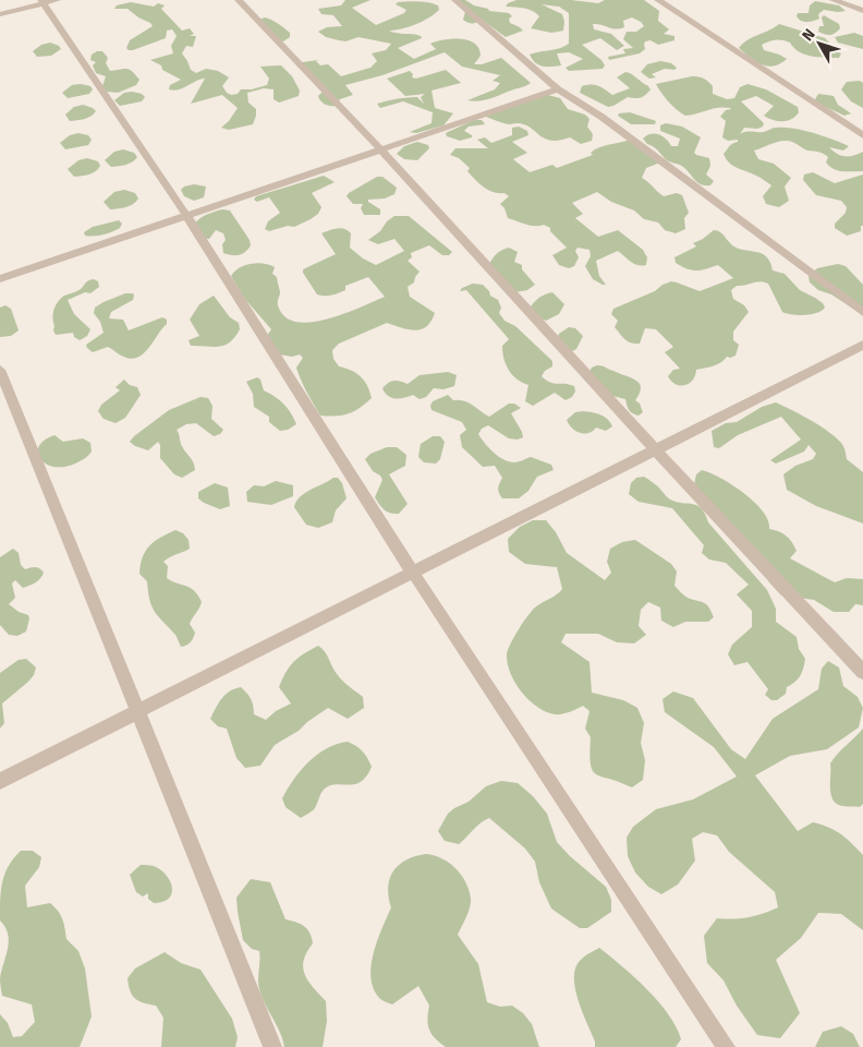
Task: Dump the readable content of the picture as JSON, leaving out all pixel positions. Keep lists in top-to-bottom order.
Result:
{
  "north": "top left"
}
